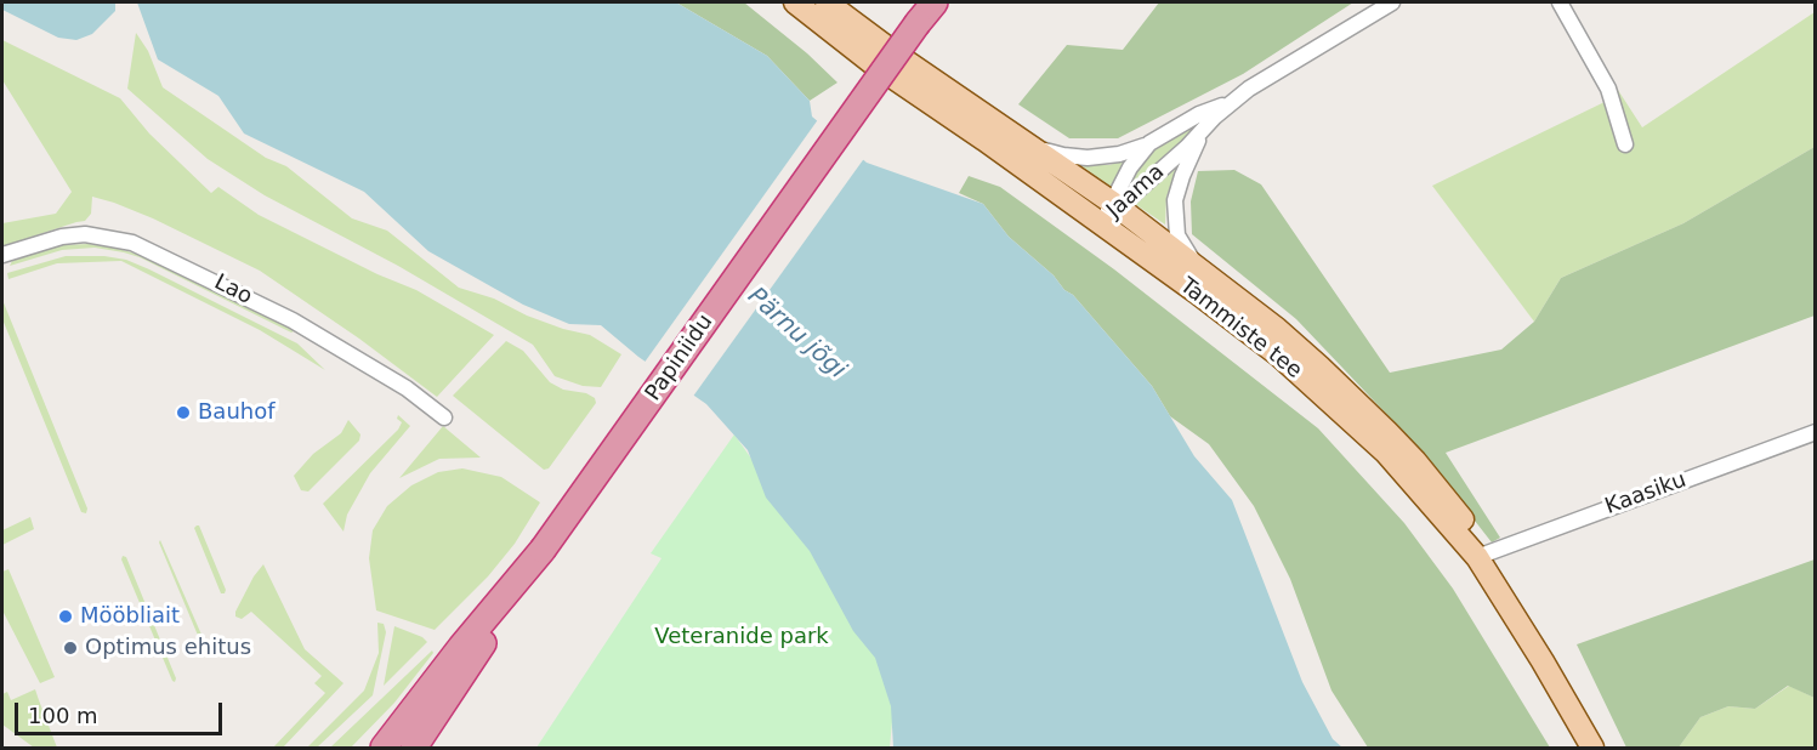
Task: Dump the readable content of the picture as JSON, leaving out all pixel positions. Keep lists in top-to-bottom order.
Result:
{
  "streets": {
    "highway": ["Papiniidu"],
    "main road": ["Tammiste tee"],
    "street": ["Jaama", "Lao", "Kaasiku"]
  },
  "crossings": [
    ["Jaama", "Tammiste tee"],
    ["Tammiste tee", "Kaasiku"]
  ],
  "water": ["Pärnu jõgi"],
  "parks": ["Veteranide park"],
  "places": ["Bauhof", "Mööbliait", "Optimus ehitus"],
  "scale_bar": "100 m"
}
